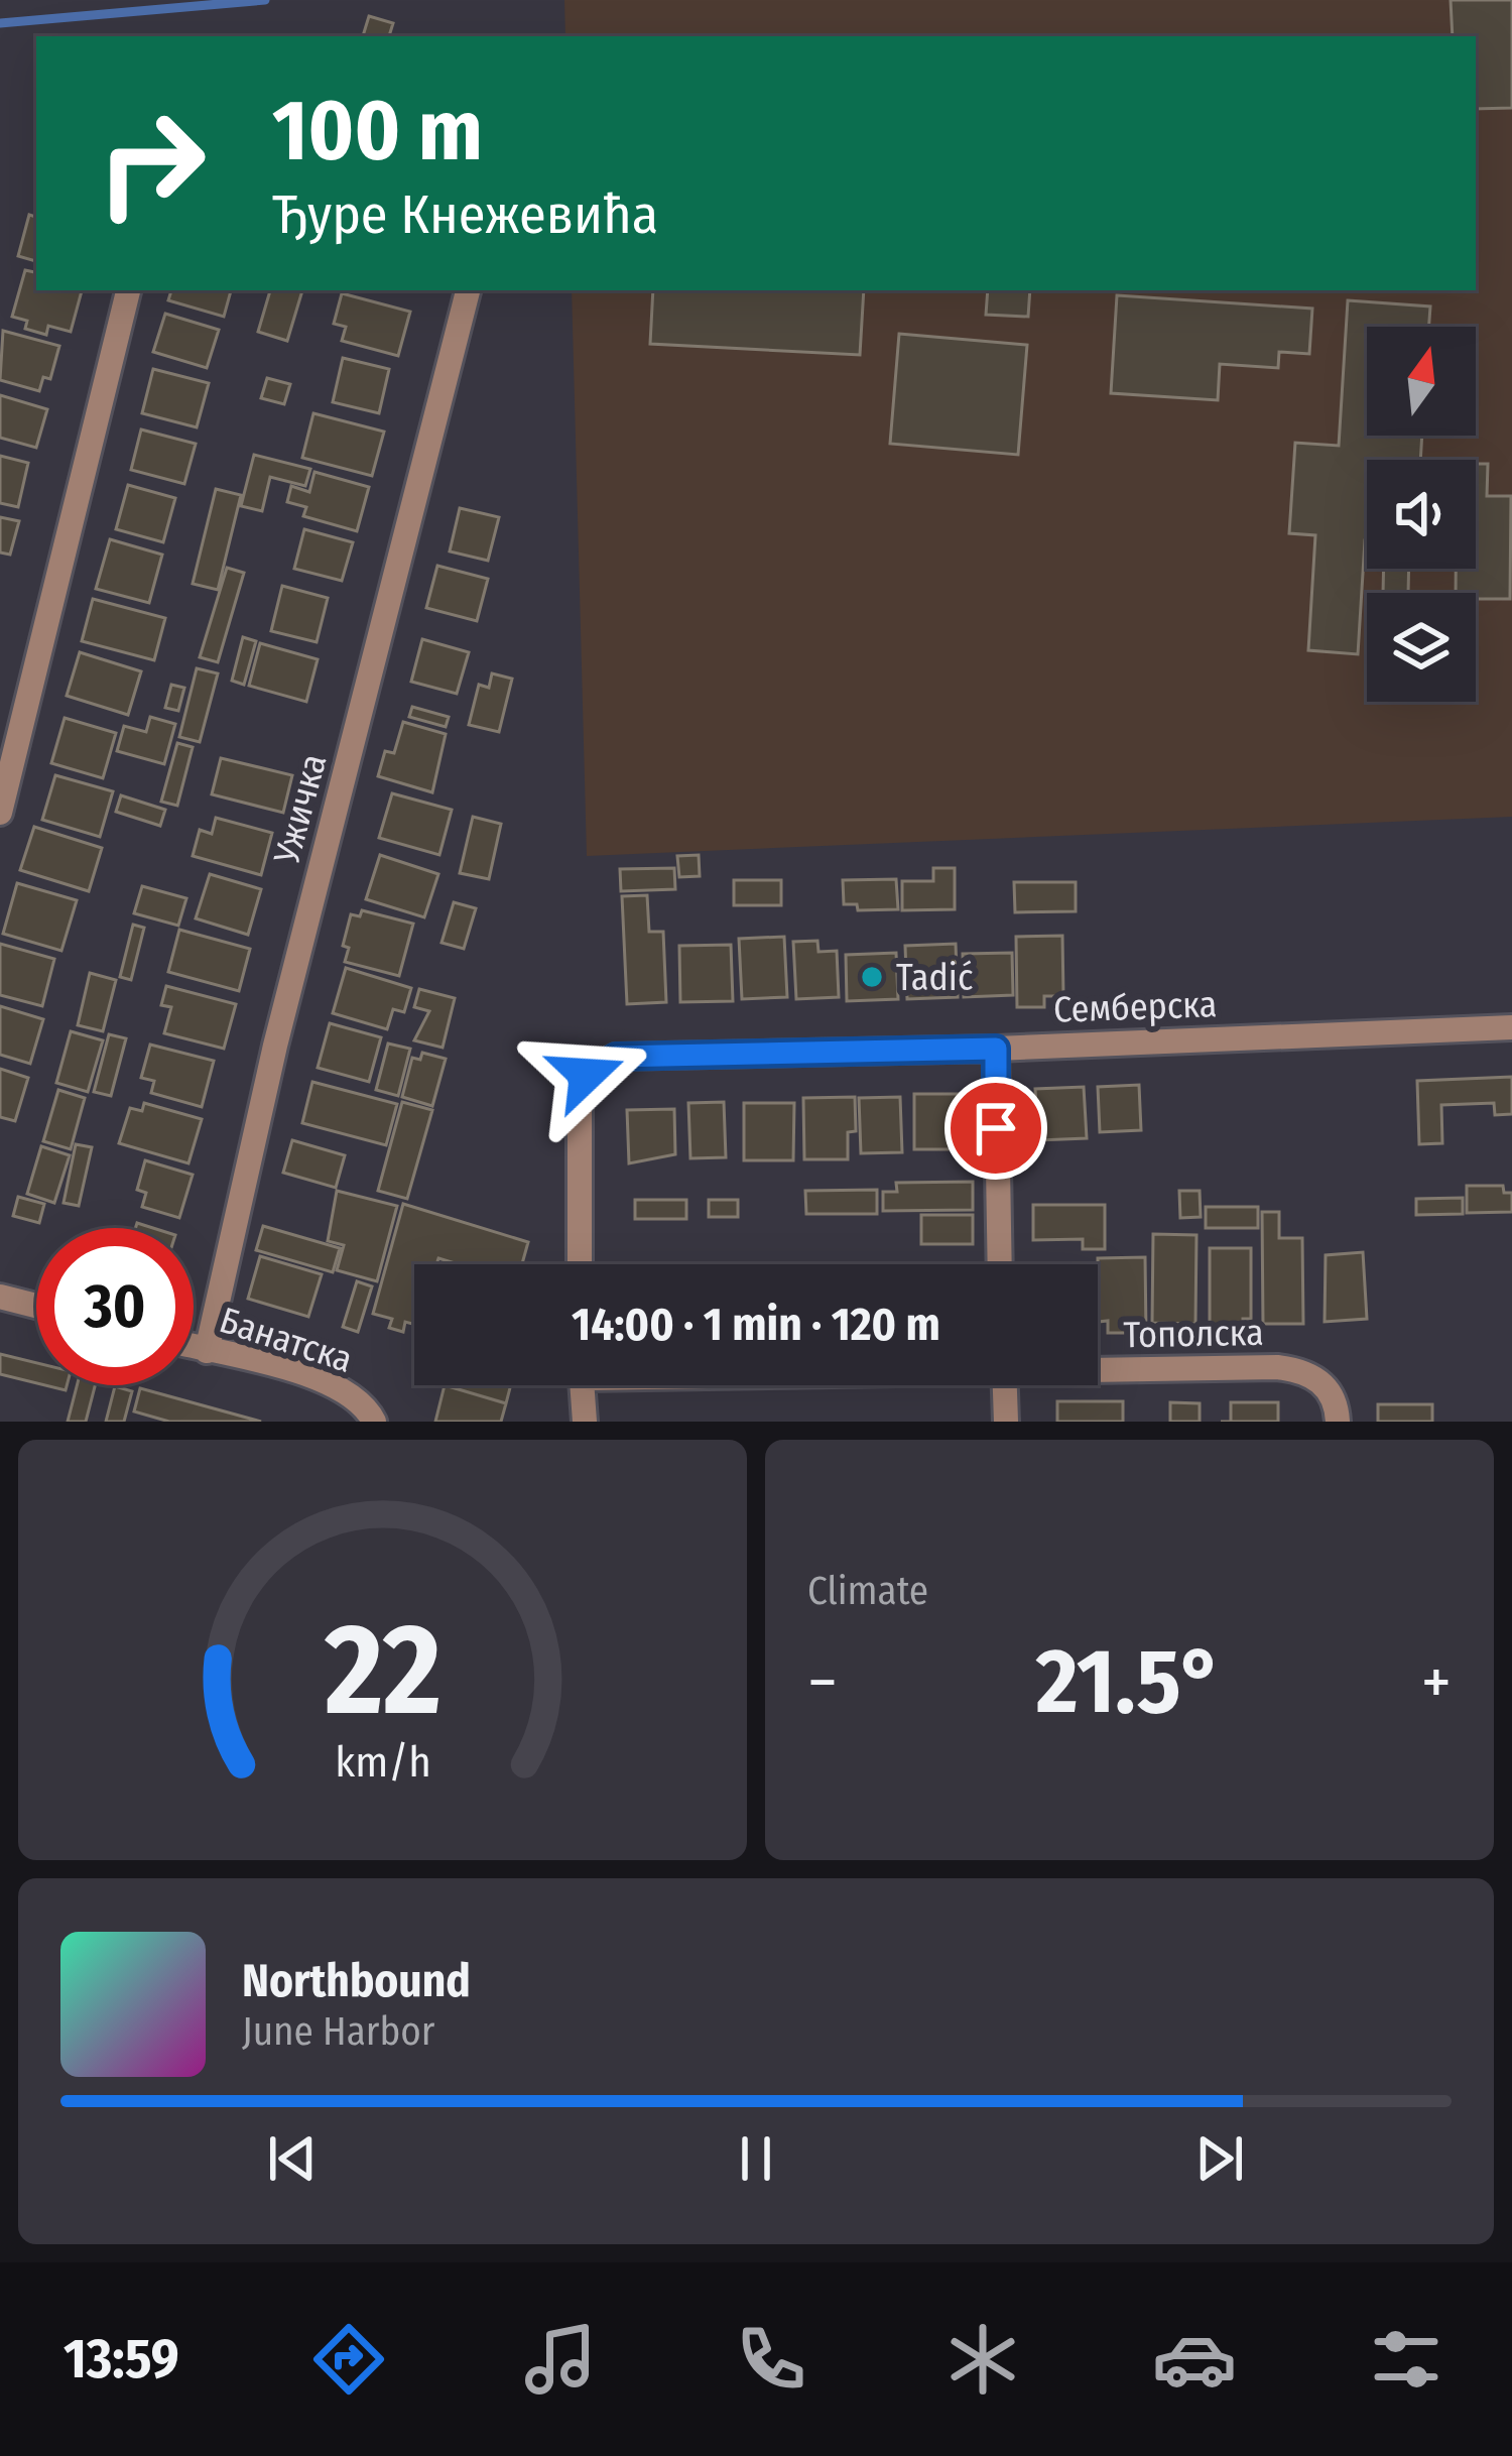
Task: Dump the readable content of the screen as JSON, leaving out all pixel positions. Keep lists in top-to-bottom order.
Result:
{
  "streets": {
    "street": [
      "Ужичка",
      "Семберска",
      "Тополска",
      "Банатска"
    ]
  },
  "crossings": [
    ["Ужичка", "Банатска"]
  ],
  "places": ["Tadić"],
  "north": "top",
  "page": {
    "turn": ["100 m", "Ђуре Кнежевића"],
    "limit": "30",
    "trip": "14:00 · 1 min · 120 m",
    "tile": "Climate",
    "heat": ["−", "21.5°", "+"],
    "song": ["Northbound", "June Harbor"],
    "tabs": "13:59",
    "gauge": ["22", "km/h"]
  }
}
